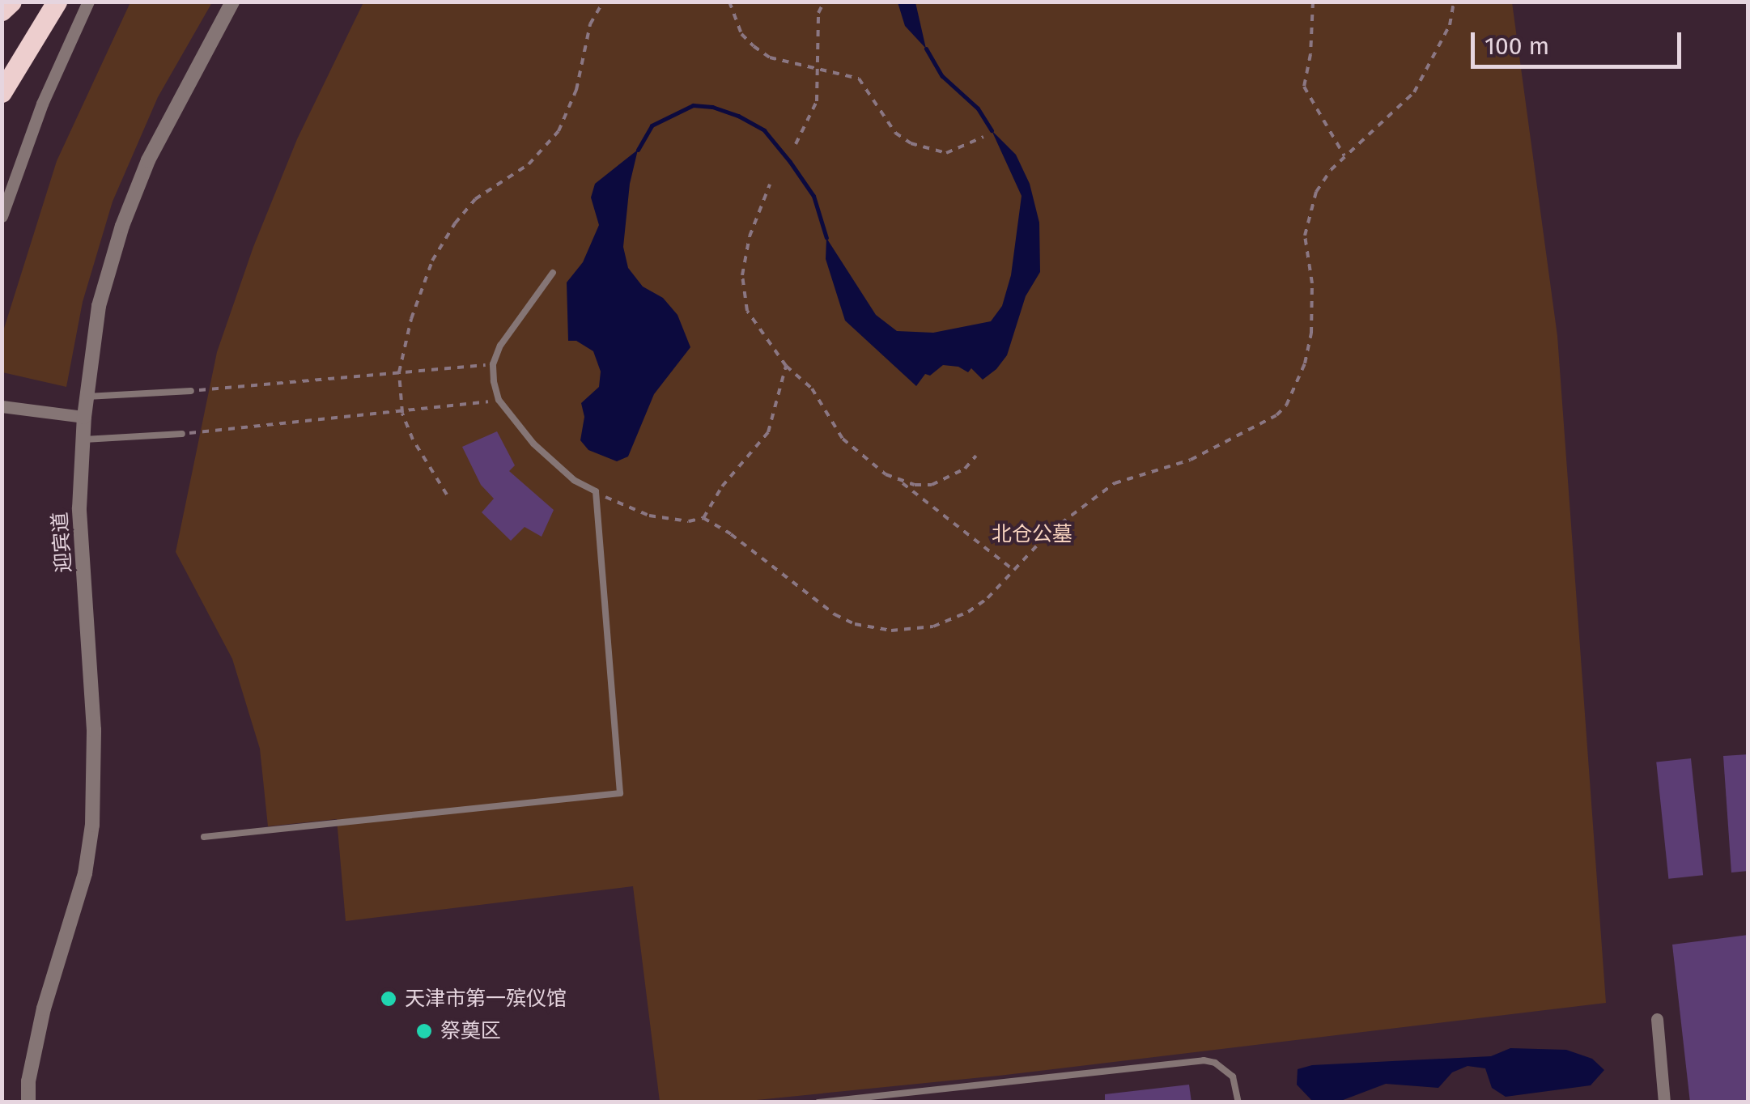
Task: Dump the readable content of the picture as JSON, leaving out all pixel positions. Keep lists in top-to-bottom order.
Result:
{
  "streets": {
    "street": ["迎宾道"]
  },
  "parks": ["北仓公墓"],
  "places": ["天津市第一殡仪馆", "祭奠区"],
  "scale_bar": "100 m"
}
